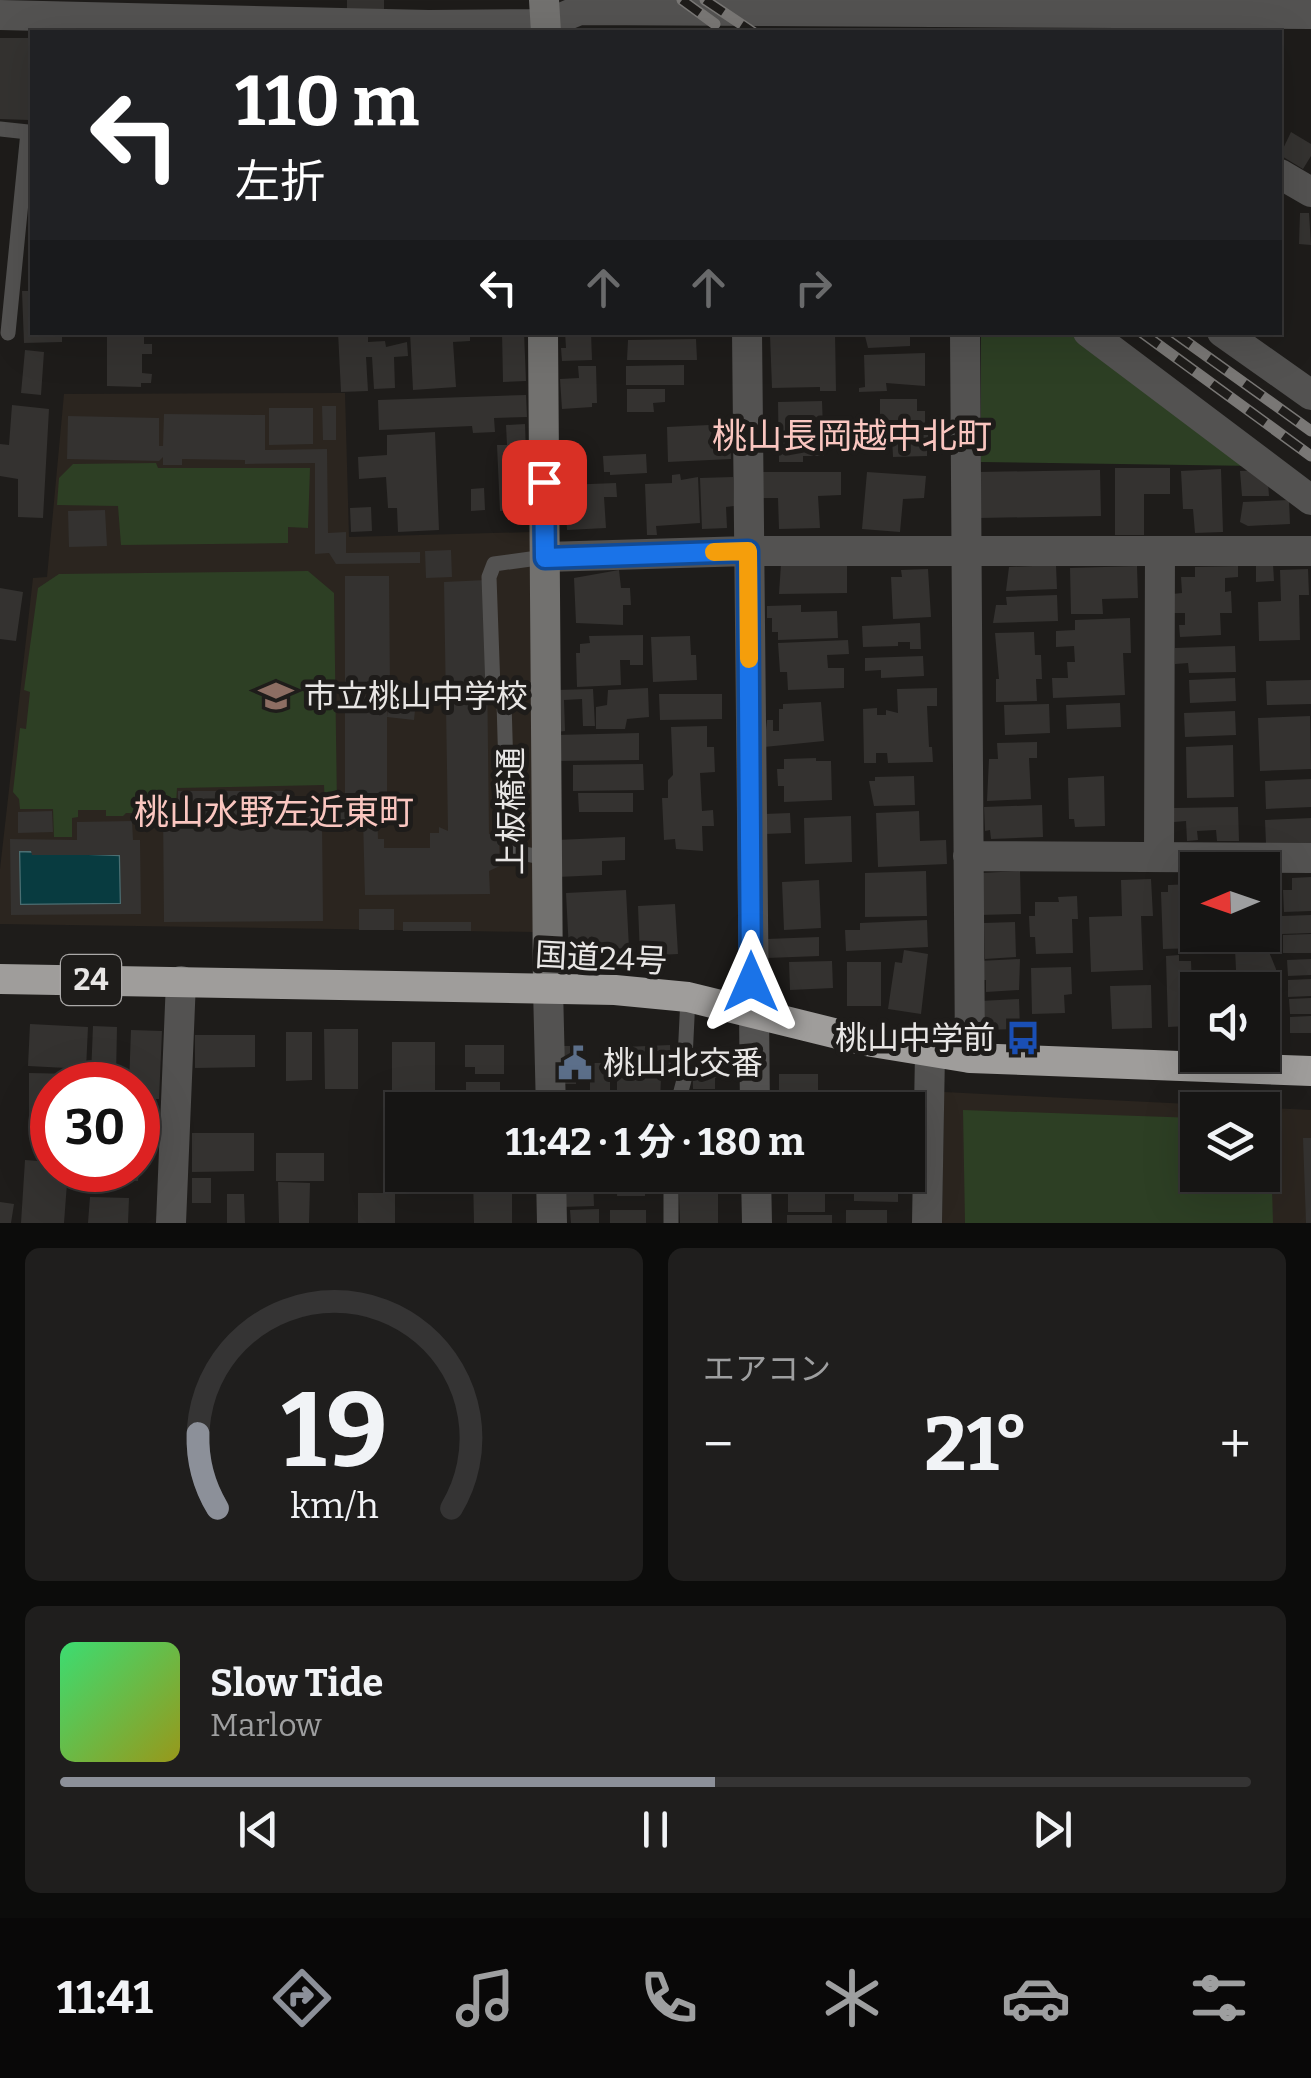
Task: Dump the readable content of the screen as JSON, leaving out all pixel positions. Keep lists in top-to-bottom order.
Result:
{
  "streets": {
    "highway": ["国道24号", "24"],
    "street": ["上板橋通"]
  },
  "crossings": [
    ["上板橋通", "国道24号"]
  ],
  "districts": ["桃山長岡越中北町", "桃山水野左近東町"],
  "places": {
    "school or university": ["市立桃山中学校"],
    "bus stop": ["桃山中学前"],
    "public building": ["桃山北交番"]
  },
  "north": "left",
  "page": {
    "turn": ["110 m", "左折"],
    "limit": "30",
    "trip": "11:42 · 1 分 · 180 m",
    "tile": "エアコン",
    "heat": ["−", "21°", "+"],
    "song": ["Slow Tide", "Marlow"],
    "tabs": "11:41",
    "gauge": ["19", "km/h"]
  }
}
